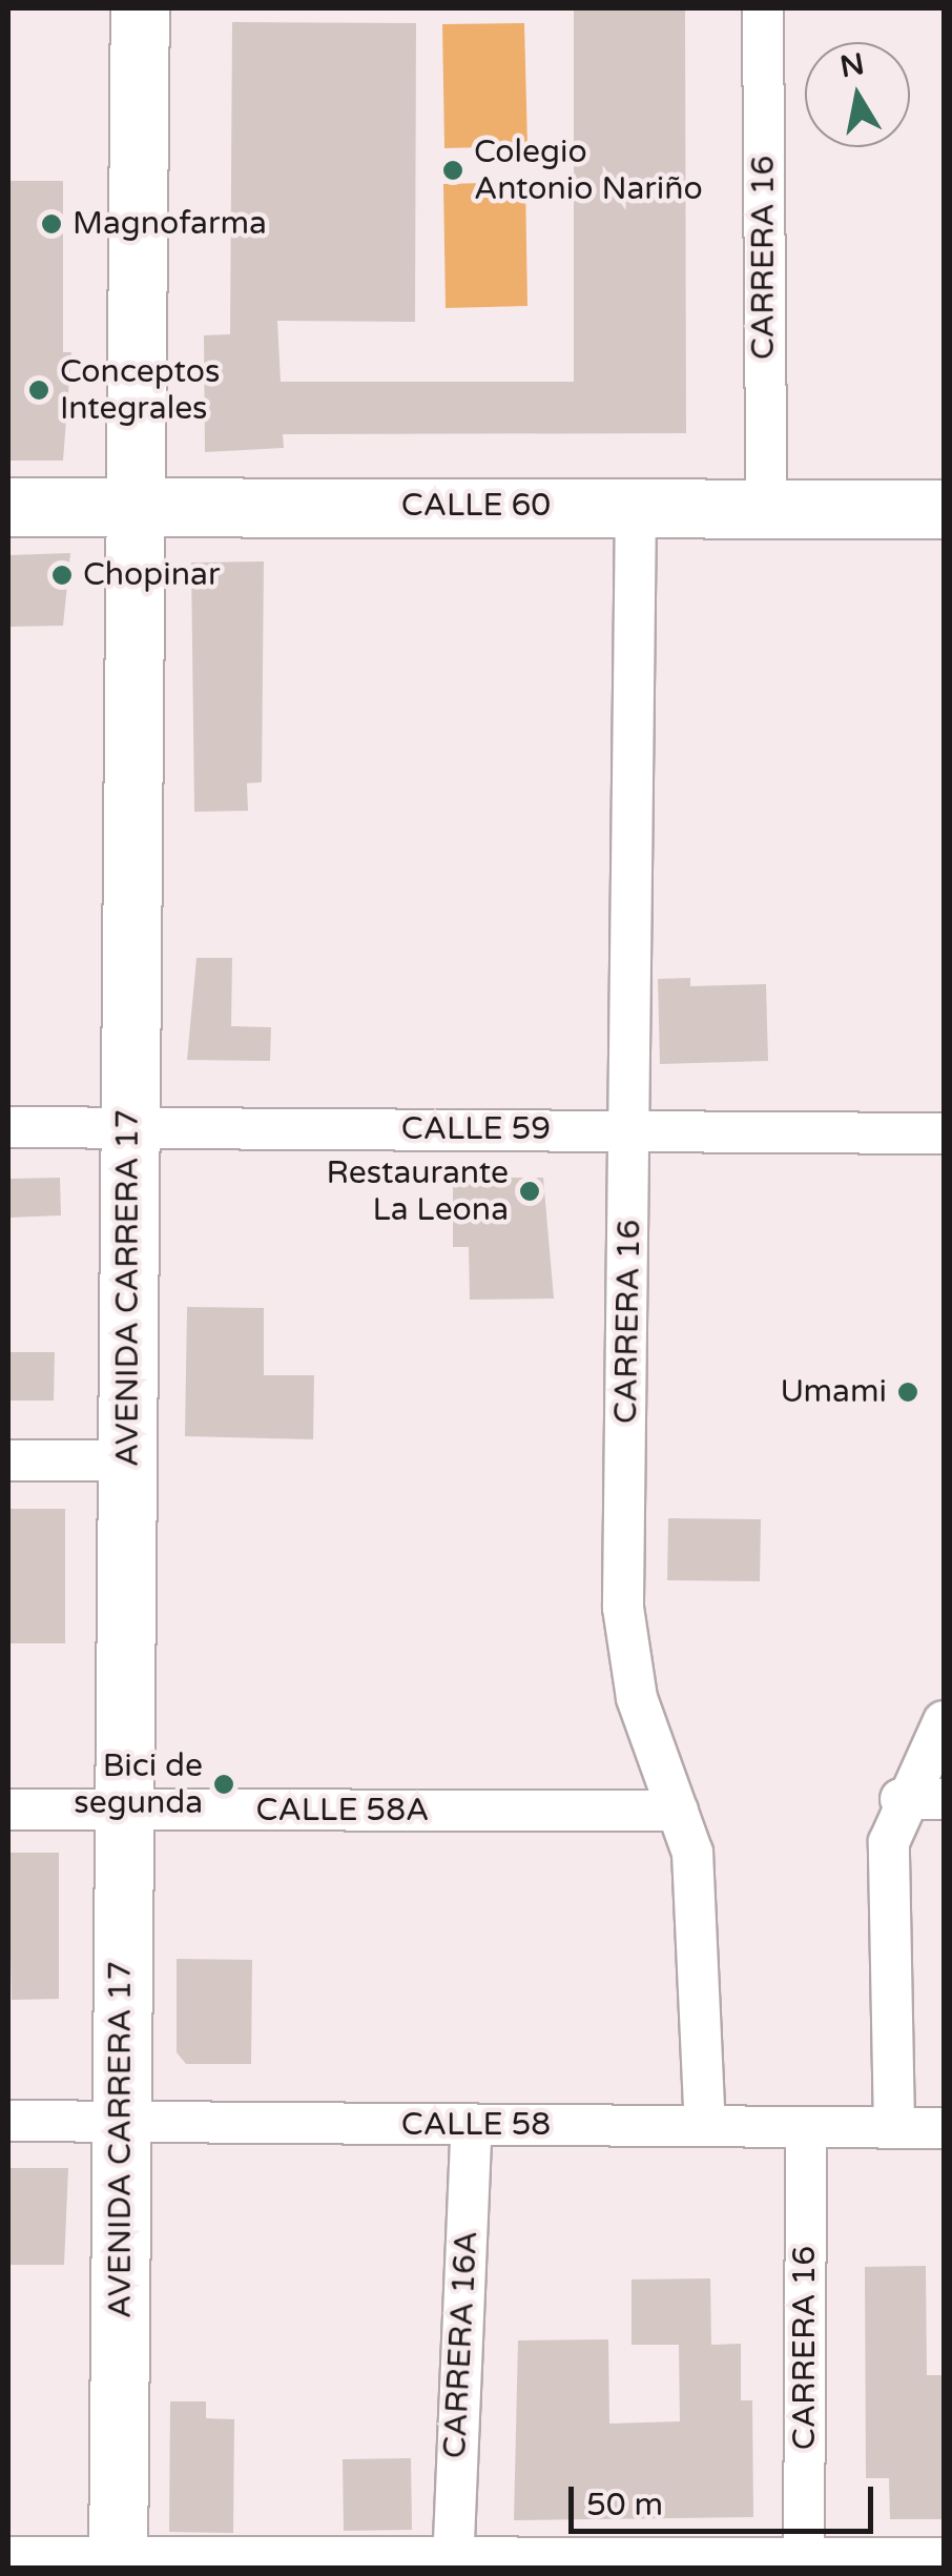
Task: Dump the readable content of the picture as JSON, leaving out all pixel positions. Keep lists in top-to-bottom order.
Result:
{
  "streets": {
    "main road": ["CALLE 60", "AVENIDA CARRERA 17"],
    "street": [
      "CARRERA 16",
      "CALLE 59",
      "CALLE 58A",
      "CALLE 58",
      "CARRERA 16A"
    ]
  },
  "crossings": [
    ["CARRERA 16", "CALLE 60"],
    ["CARRERA 16", "CALLE 59"],
    ["CARRERA 16", "CALLE 58A"],
    ["CARRERA 16", "CALLE 58"],
    ["CALLE 60", "AVENIDA CARRERA 17"],
    ["CALLE 59", "AVENIDA CARRERA 17"],
    ["AVENIDA CARRERA 17", "CALLE 58A"],
    ["AVENIDA CARRERA 17", "CALLE 58"],
    ["CALLE 58", "CARRERA 16A"]
  ],
  "places": [
    "Colegio Antonio Nariño",
    "Magnofarma",
    "Conceptos Integrales",
    "Chopinar",
    "Restaurante La Leona",
    "Umami",
    "Bici de segunda"
  ],
  "scale_bar": "50 m",
  "north": "top"
}
